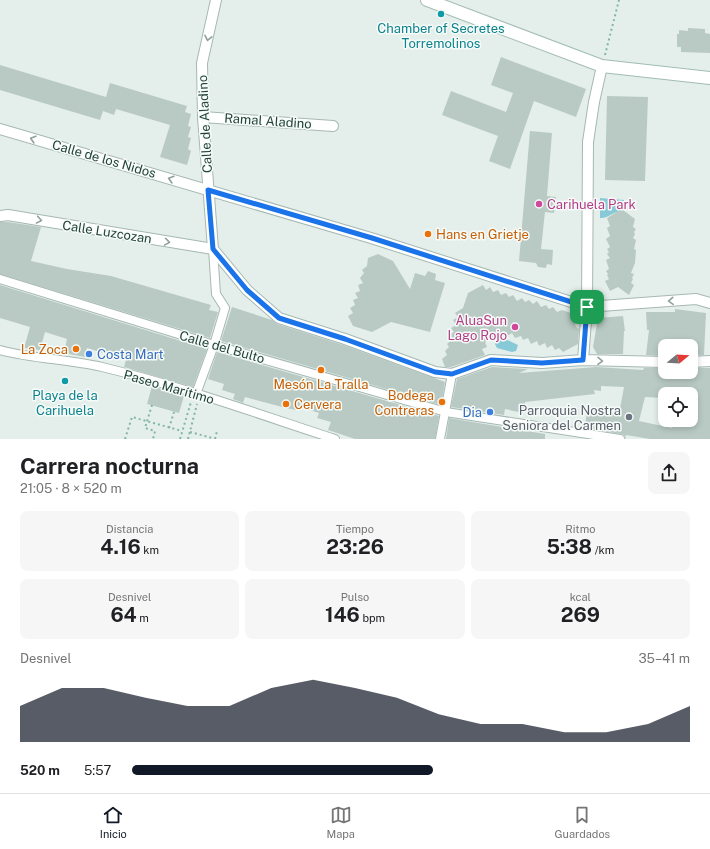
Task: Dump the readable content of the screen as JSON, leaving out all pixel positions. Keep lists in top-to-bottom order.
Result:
{
  "streets": {
    "street": [
      "Ramal Aladino",
      "Calle de Aladino",
      "Calle de los Nidos",
      "Calle Luzcozan",
      "Calle del Bulto",
      "Paseo Marítimo"
    ]
  },
  "crossings": [
    ["Ramal Aladino", "Calle de Aladino"],
    ["Calle de Aladino", "Calle de los Nidos"],
    ["Calle de Aladino", "Calle Luzcozan"]
  ],
  "one_way": ["Calle de Aladino", "Calle de los Nidos", "Calle Luzcozan"],
  "places": [
    "Chamber of Secretes Torremolinos",
    "Carihuela Park",
    "Hans en Grietje",
    "AluaSun Lago Rojo",
    "La Zoca",
    "Costa Mart",
    "Mesón La Tralla",
    "Playa de la Carihuela",
    "Bodega Contreras",
    "Cervera",
    "Dia",
    "Parroquia Nostra Seniora del Carmen"
  ],
  "north": "right",
  "page": {
    "heading": ["Carrera nocturna", "21:05 · 8 × 520 m"],
    "stats": [
      ["Distancia", "4.16 km"],
      ["Tiempo", "23:26"],
      ["Ritmo", "5:38 /km"],
      ["Desnivel", "64 m"],
      ["Pulso", "146 bpm"],
      ["kcal", "269"]
    ],
    "chart": ["Desnivel", "35–41 m"],
    "list": [
      {
        "name": "520 m",
        "note": "5:57"
      }
    ],
    "tabs": ["Inicio", "Mapa", "Guardados"]
  }
}
